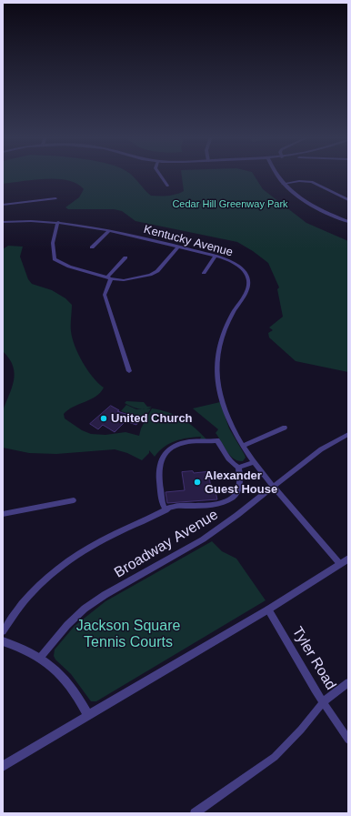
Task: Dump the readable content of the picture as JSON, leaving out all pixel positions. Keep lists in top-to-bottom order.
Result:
{
  "streets": {
    "street": ["Kentucky Avenue", "Broadway Avenue", "Tyler Road"]
  },
  "crossings": [
    ["Kentucky Avenue", "Broadway Avenue"]
  ],
  "parks": ["Cedar Hill Greenway Park", "Jackson Square Tennis Courts"],
  "places": ["United Church", "Alexander Guest House"]
}
